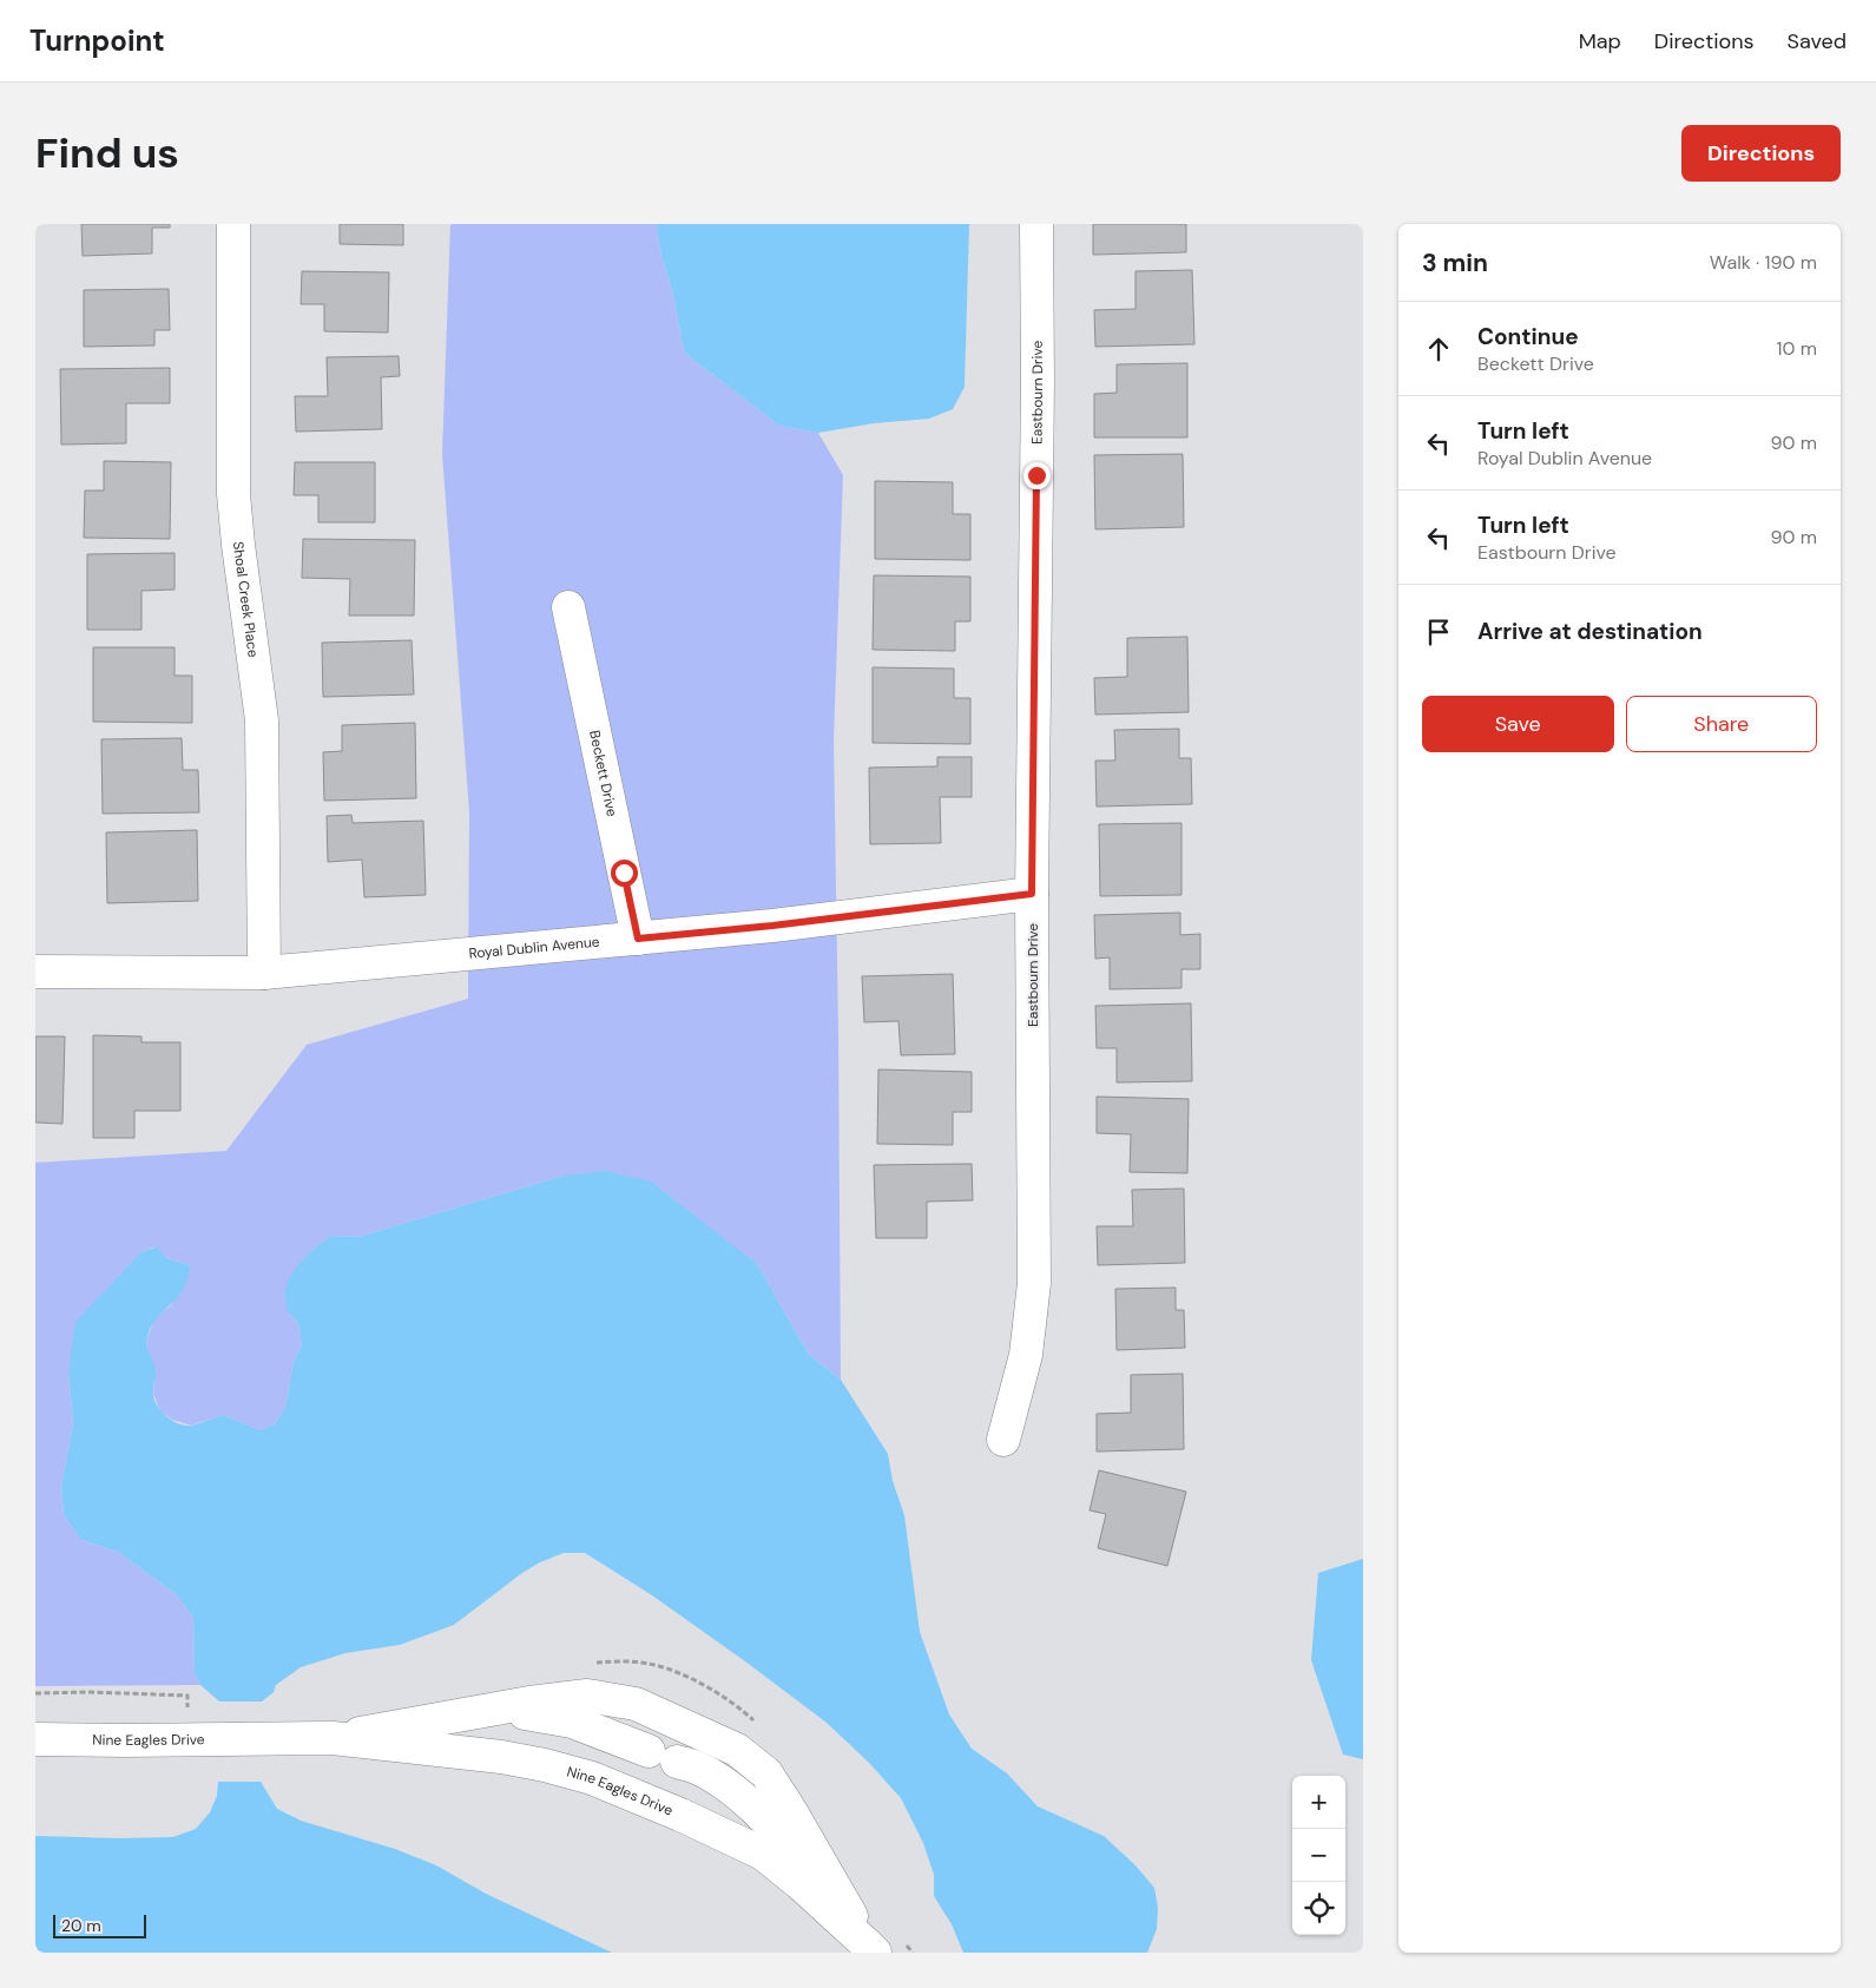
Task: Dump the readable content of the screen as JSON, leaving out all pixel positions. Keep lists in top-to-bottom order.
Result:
{
  "streets": {
    "street": [
      "Eastbourn Drive",
      "Shoal Creek Place",
      "Beckett Drive",
      "Royal Dublin Avenue",
      "Nine Eagles Drive"
    ]
  },
  "crossings": [
    ["Eastbourn Drive", "Royal Dublin Avenue"],
    ["Shoal Creek Place", "Royal Dublin Avenue"],
    ["Beckett Drive", "Royal Dublin Avenue"]
  ],
  "scale_bar": "20 m",
  "page": {
    "header": "Turnpoint",
    "nav": ["Map", "Directions", "Saved"],
    "buttons": [
      "Directions",
      ["Save", "Share"]
    ],
    "title": "Find us",
    "heading": ["3 min", "Walk · 190 m"],
    "list": [
      ["Continue", "Beckett Drive", "10 m"],
      ["Turn left", "Royal Dublin Avenue", "90 m"],
      ["Turn left", "Eastbourn Drive", "90 m"],
      "Arrive at destination"
    ],
    "map_buttons": ["+", "−"],
    "scale": "20 m"
  }
}
